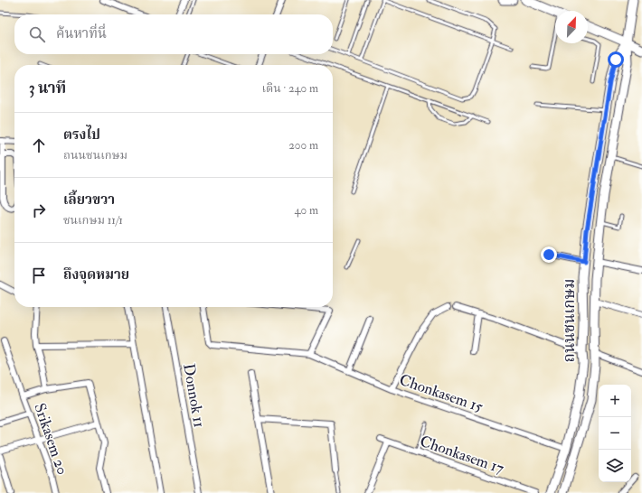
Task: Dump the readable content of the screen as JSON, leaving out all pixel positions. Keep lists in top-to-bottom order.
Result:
{
  "streets": {
    "main road": ["ถนนชนเกษม"],
    "street": [
      "Chonkasem 15",
      "Donnok 11",
      "Srikasem 20",
      "Chonkasem 17"
    ]
  },
  "crossings": [
    ["ถนนชนเกษม", "Chonkasem 15"]
  ],
  "north": "top right",
  "page": {
    "search": "ค้นหาที่นี่",
    "heading": ["3 นาที", "เดิน · 240 m"],
    "list": [
      ["ตรงไป", "ถนนชนเกษม", "200 m"],
      ["เลี้ยวขวา", "ชนเกษม 11/1", "40 m"],
      "ถึงจุดหมาย"
    ],
    "map_buttons": ["+", "−"]
  }
}
